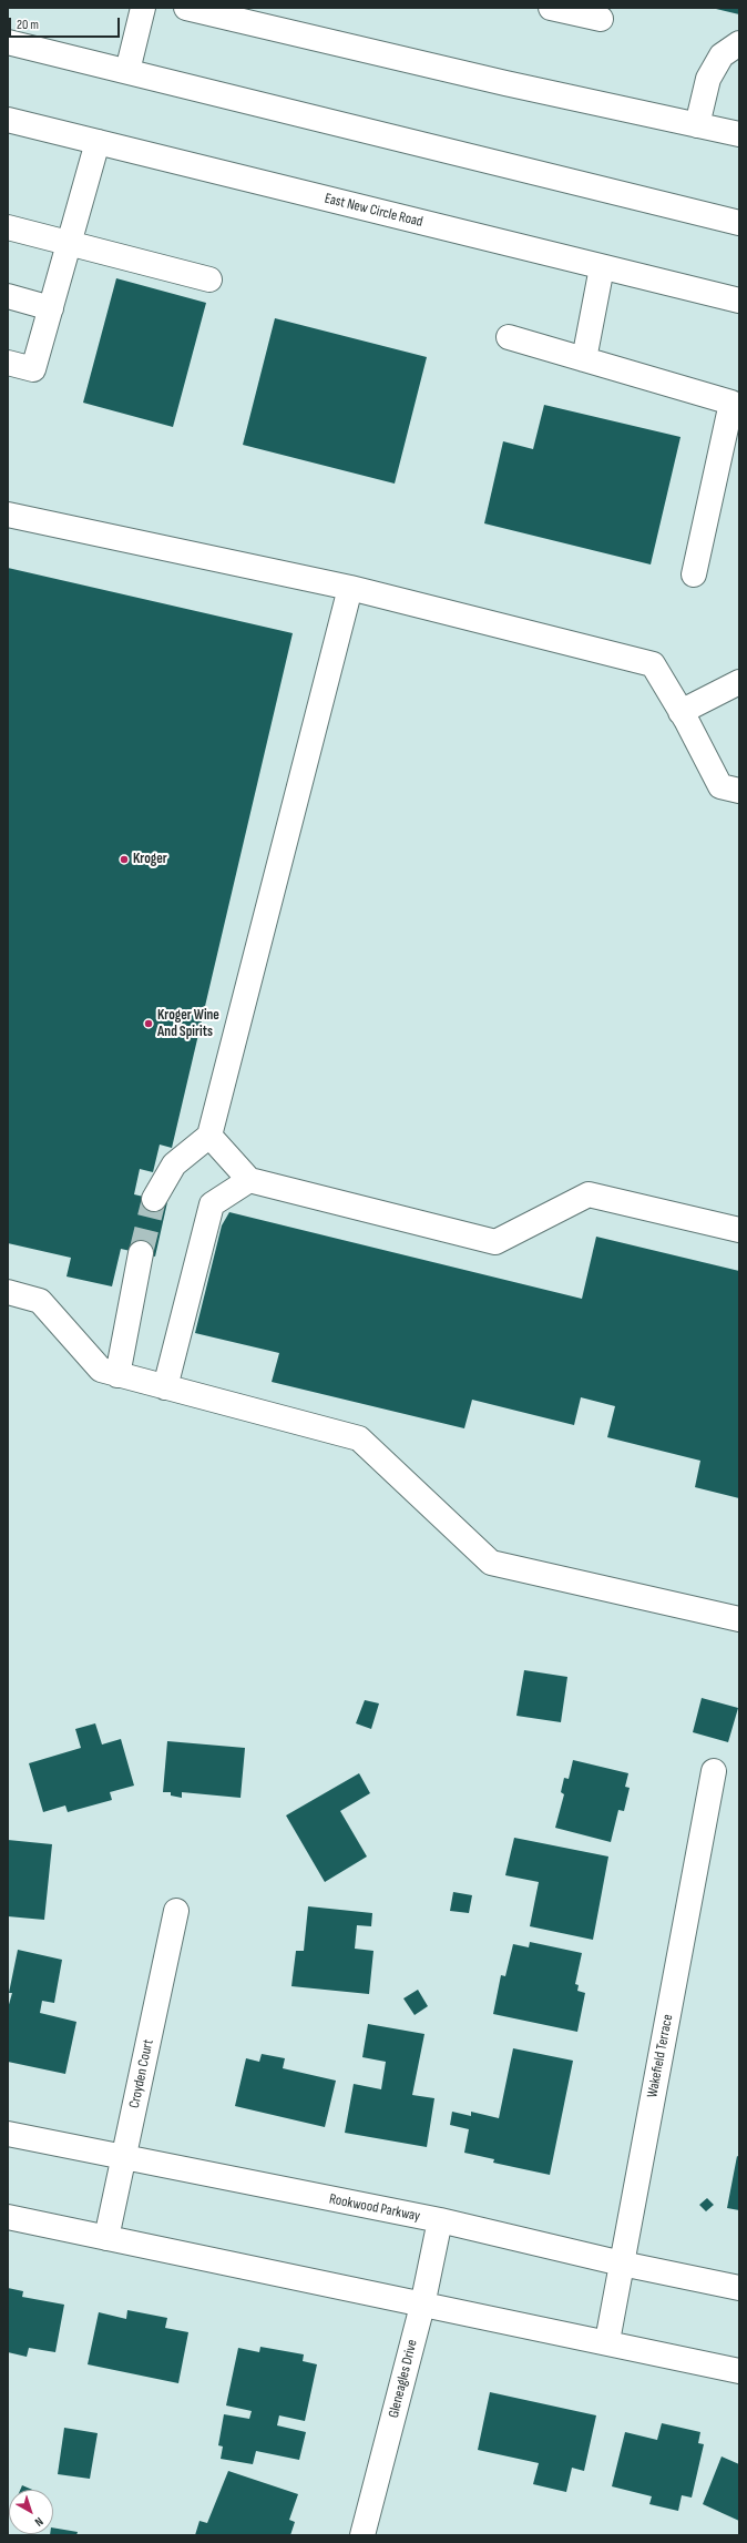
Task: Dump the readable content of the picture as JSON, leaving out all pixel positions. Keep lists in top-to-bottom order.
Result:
{
  "streets": {
    "main road": [
      "East New Circle Road",
      "Wakefield Terrace",
      "Croyden Court",
      "Rookwood Parkway",
      "Gleneagles Drive"
    ]
  },
  "crossings": [
    ["Wakefield Terrace", "Rookwood Parkway"],
    ["Croyden Court", "Rookwood Parkway"],
    ["Rookwood Parkway", "Gleneagles Drive"]
  ],
  "places": ["Kroger", "Kroger Wine And Spirits"],
  "scale_bar": "20 m",
  "north": "bottom right"
}
